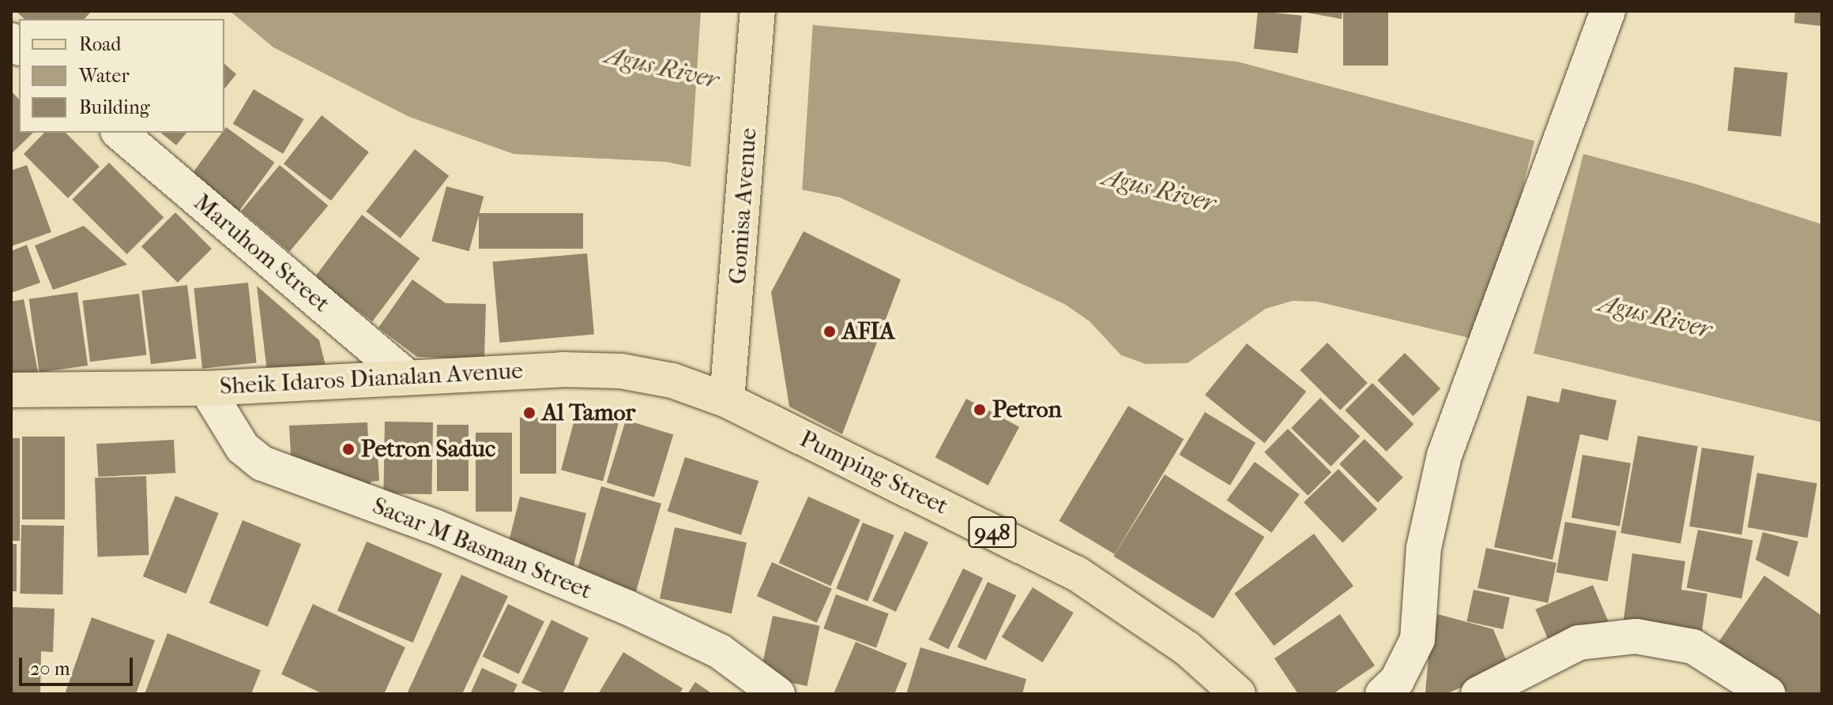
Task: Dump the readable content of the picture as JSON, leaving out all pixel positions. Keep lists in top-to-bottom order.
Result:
{
  "streets": {
    "main road": [
      "Gomisa Avenue",
      "Sheik Idaros Dianalan Avenue",
      "Pumping Street",
      "948"
    ],
    "street": ["Maruhom Street", "Sacar M Basman Street"]
  },
  "crossings": [
    ["Gomisa Avenue", "Sheik Idaros Dianalan Avenue"],
    ["Gomisa Avenue", "Pumping Street"],
    ["Maruhom Street", "Sheik Idaros Dianalan Avenue"],
    ["Sheik Idaros Dianalan Avenue", "Pumping Street"],
    ["Sheik Idaros Dianalan Avenue", "Sacar M Basman Street"]
  ],
  "water": ["Agus River"],
  "places": [
    "AFIA",
    "Petron",
    "Al Tamor",
    "Petron Saduc"
  ],
  "legend": ["Road", "Water", "Building"],
  "scale_bar": "20 m"
}
